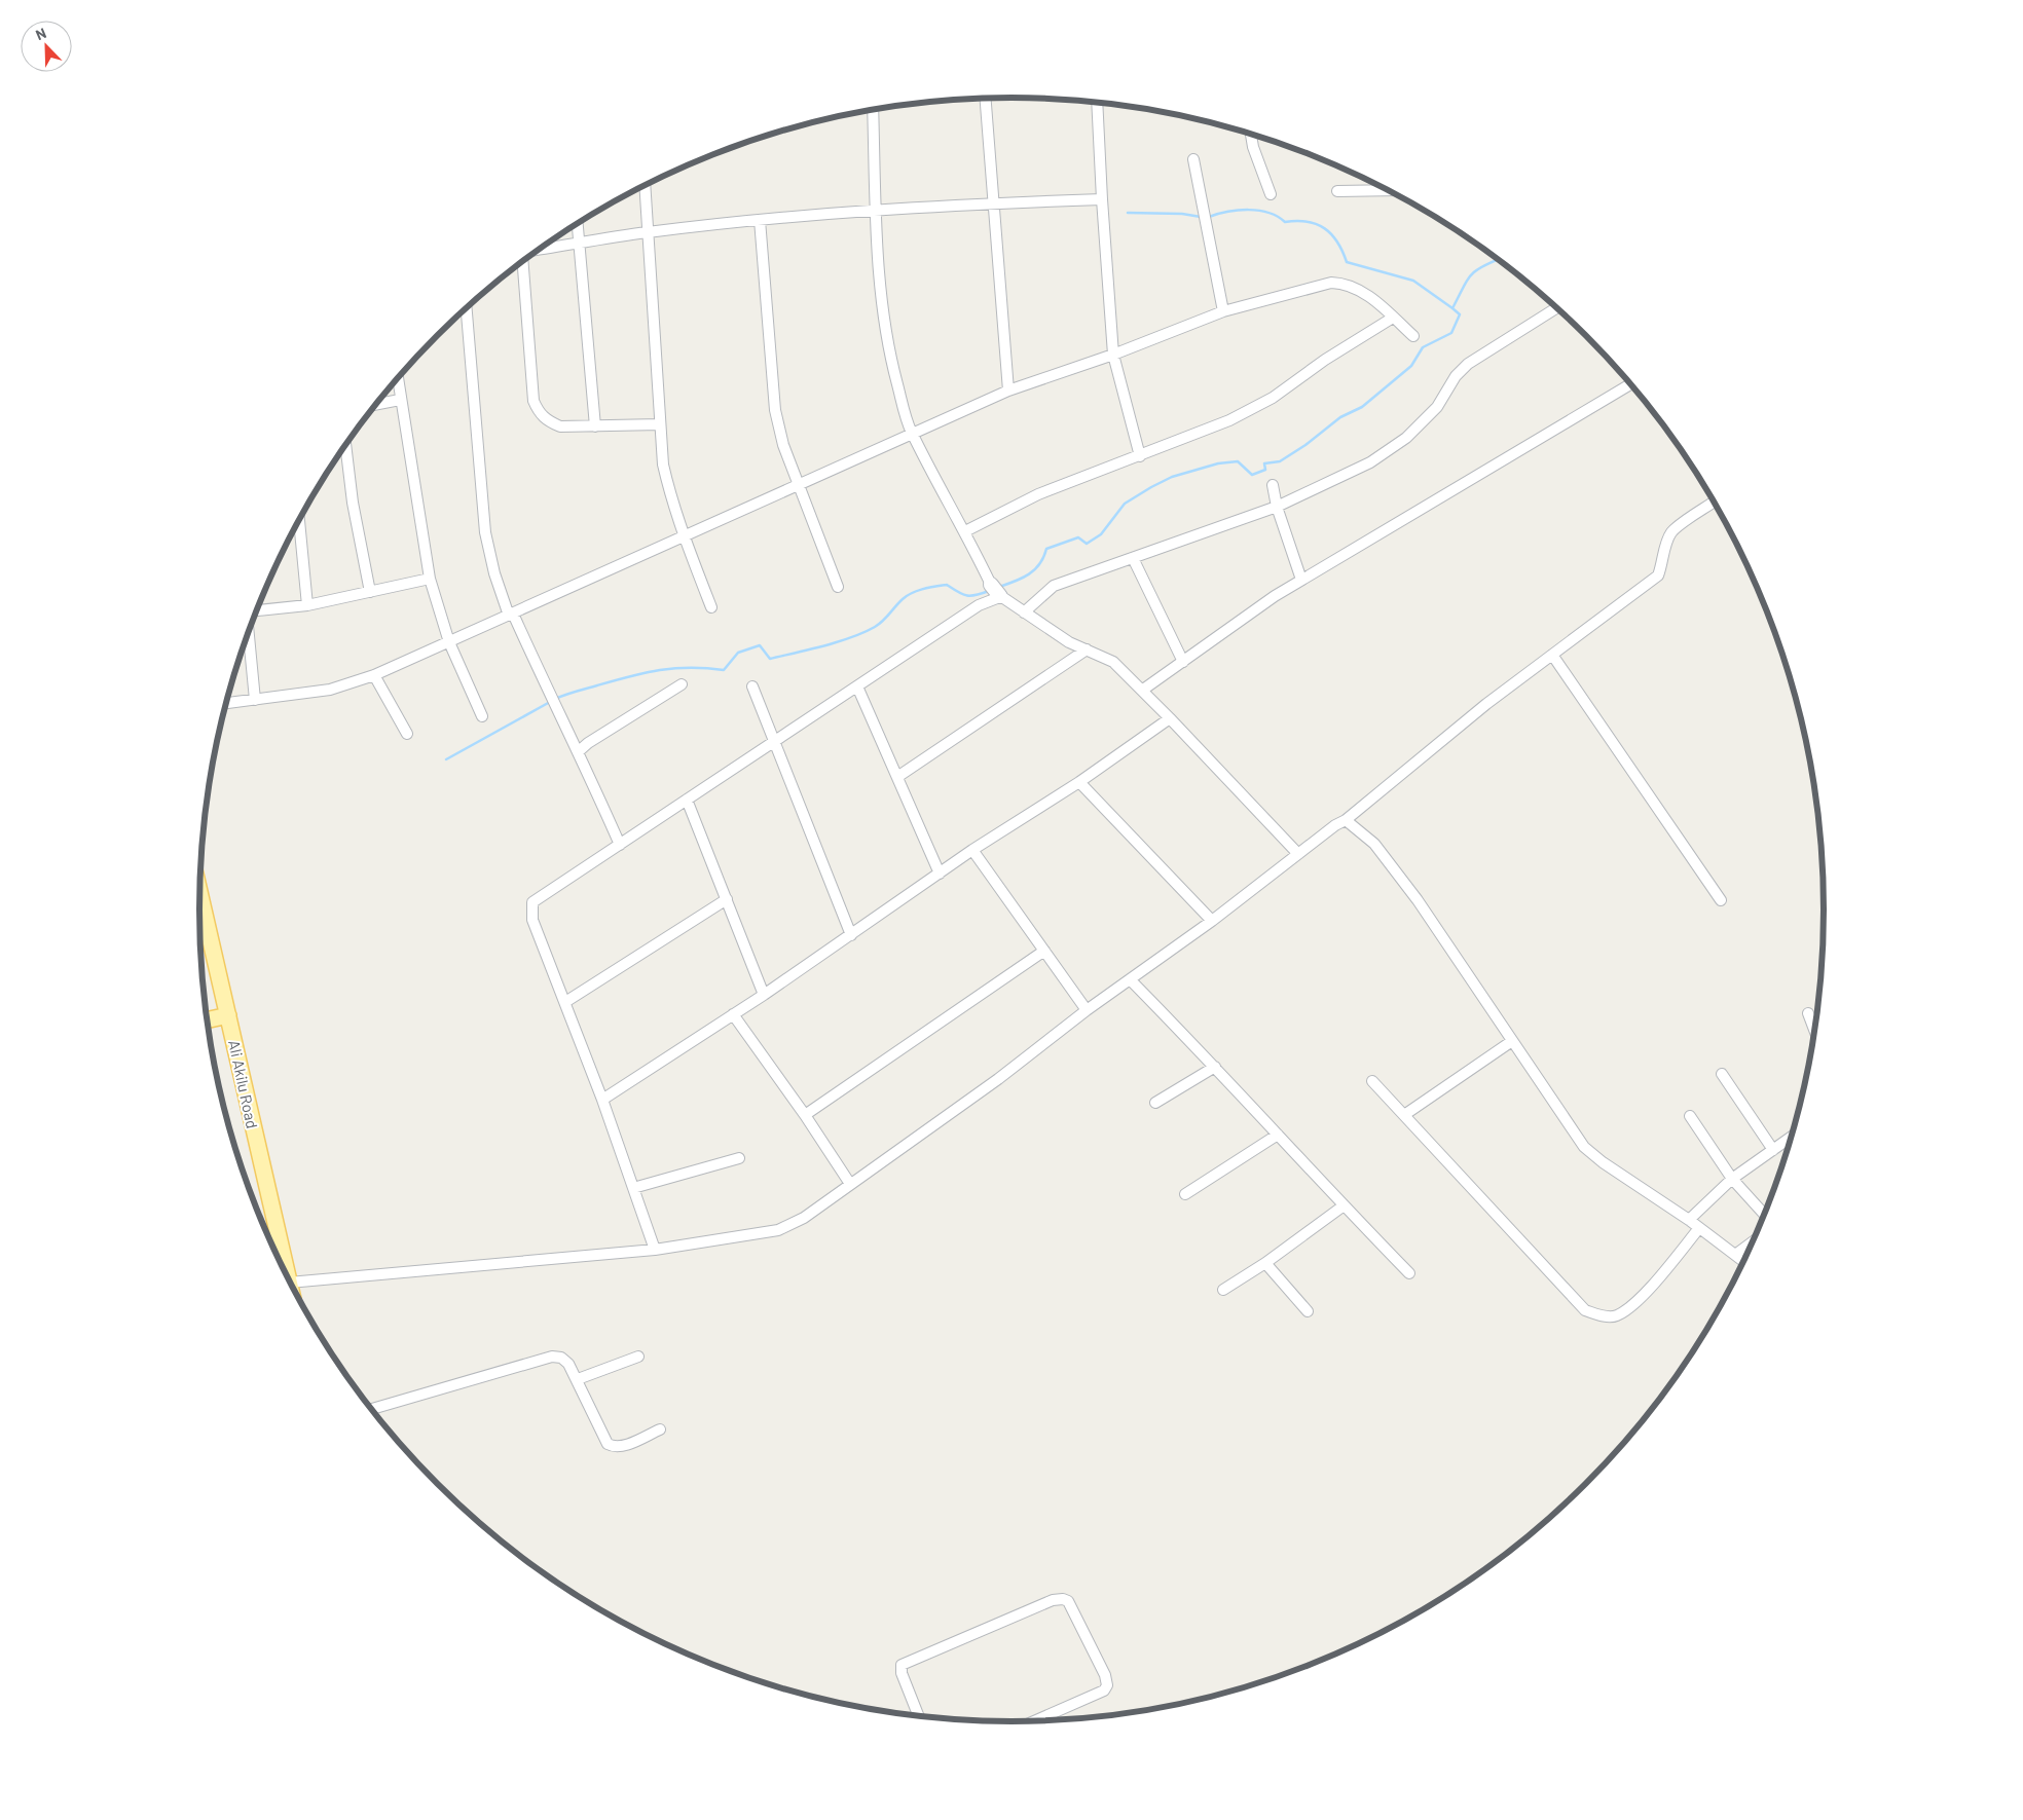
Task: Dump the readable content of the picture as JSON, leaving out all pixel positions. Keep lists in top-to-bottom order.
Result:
{
  "streets": {
    "main road": ["Ali Akilu Road"]
  },
  "north": "top left"
}
